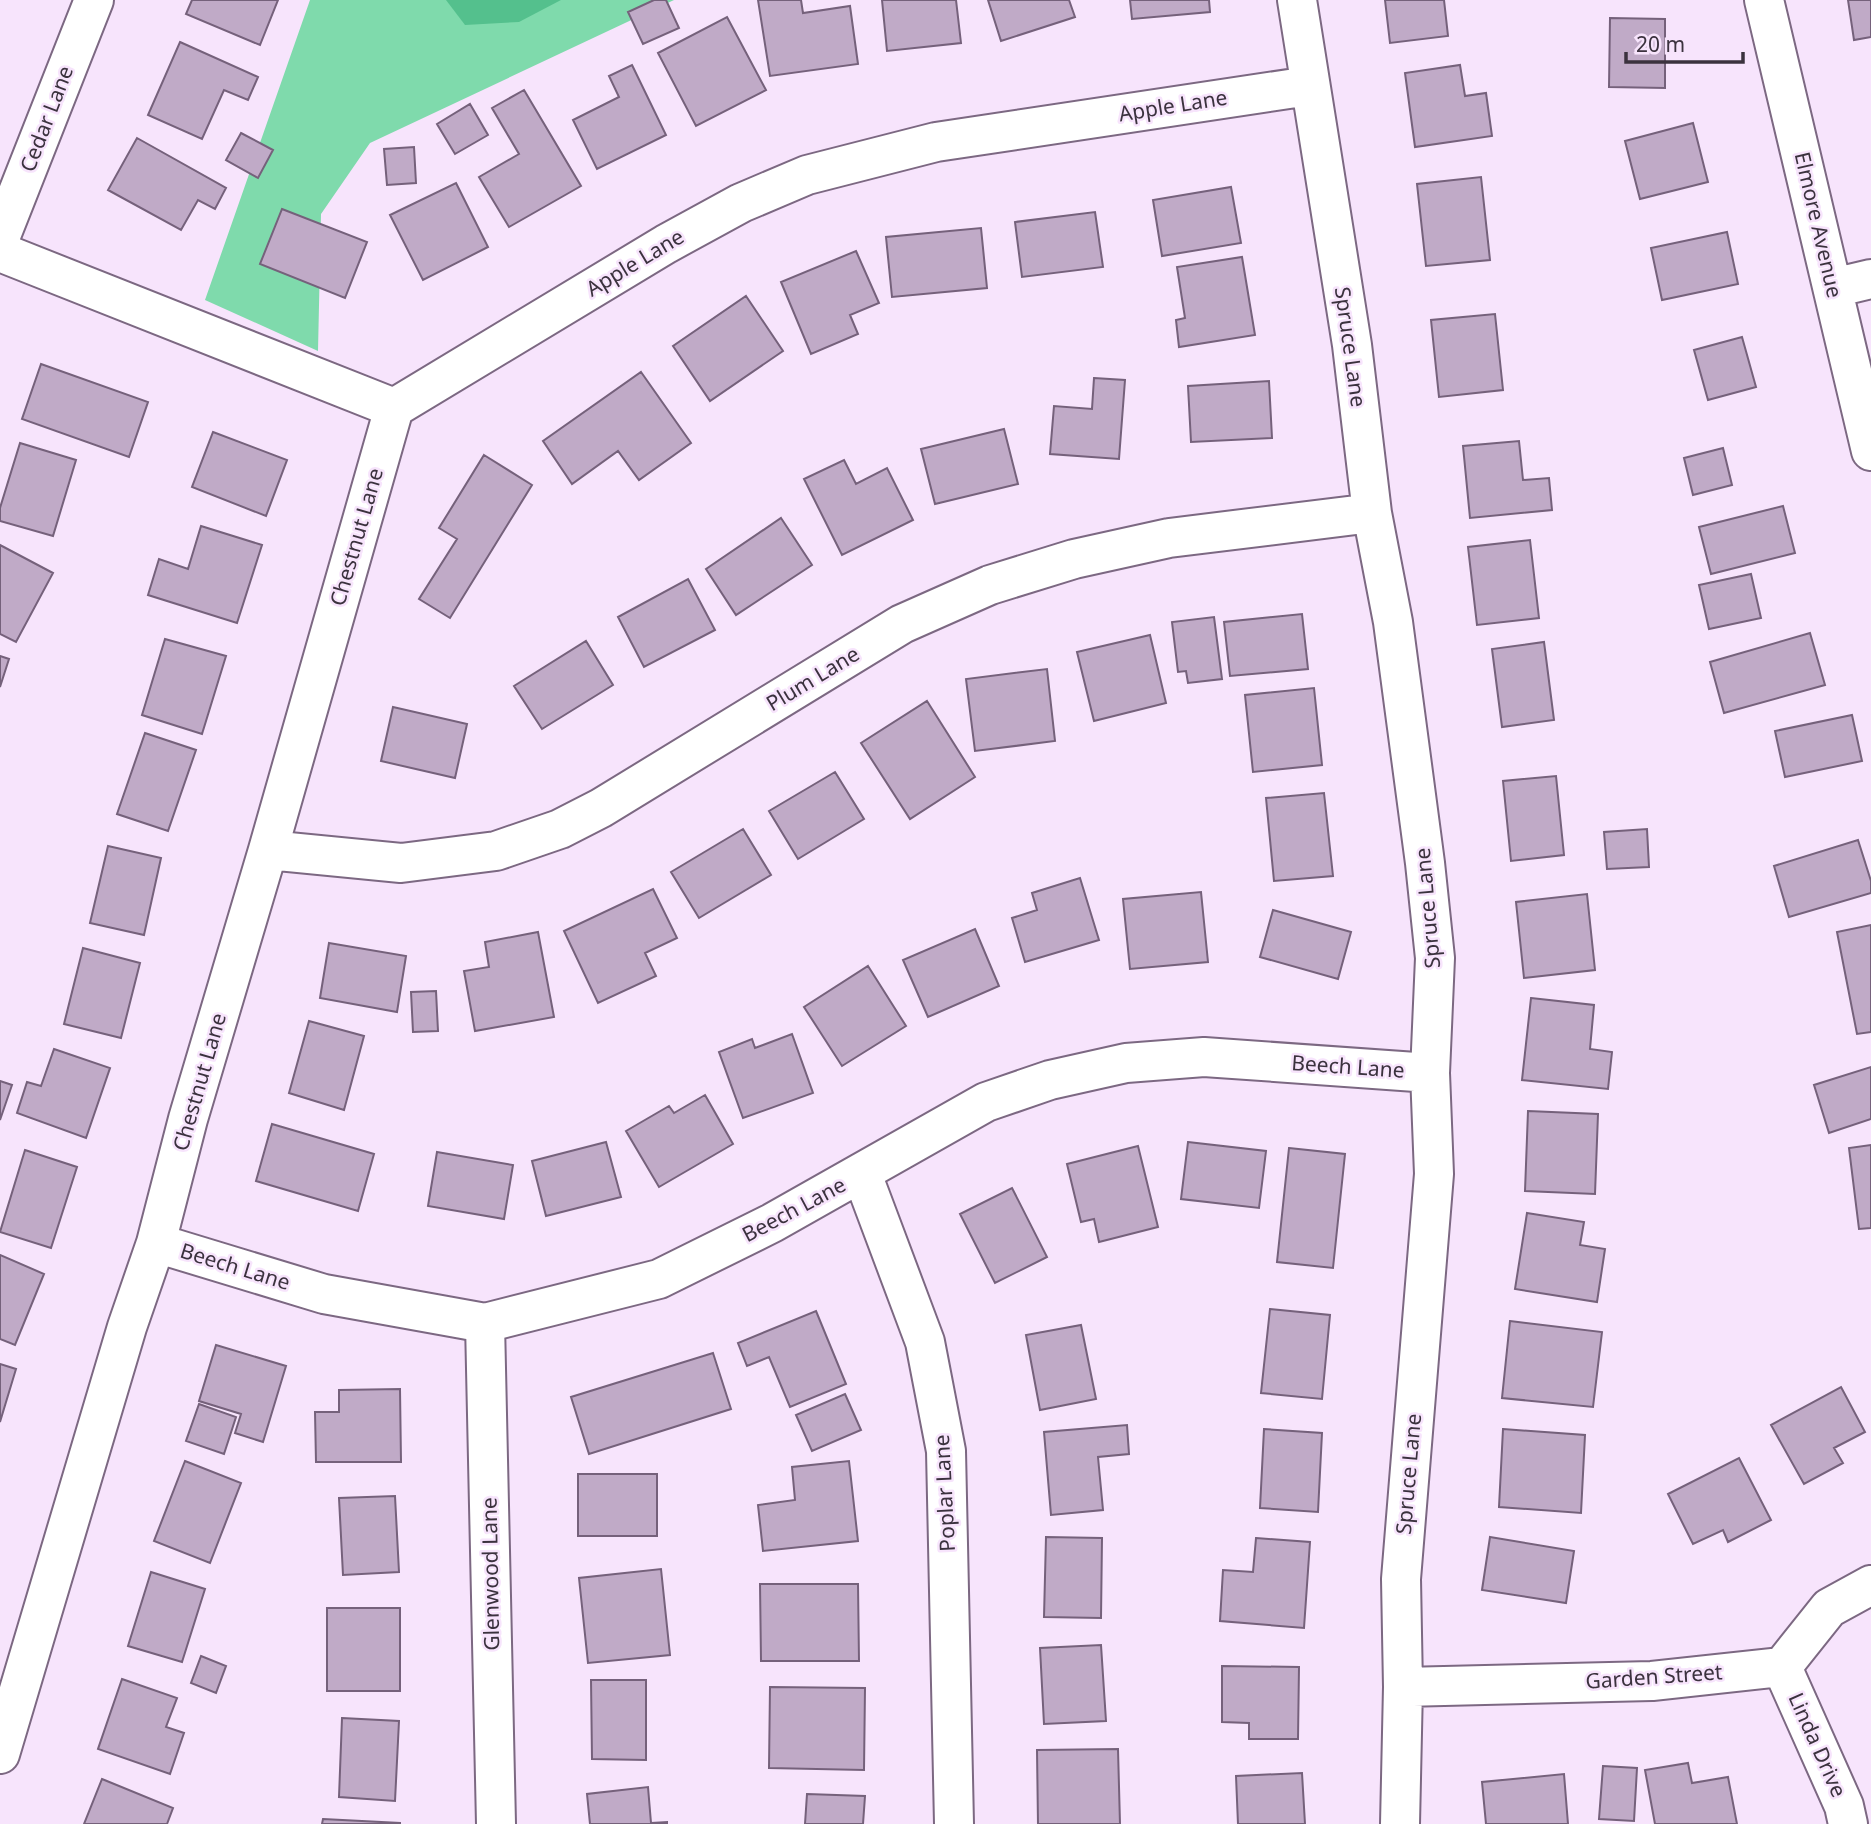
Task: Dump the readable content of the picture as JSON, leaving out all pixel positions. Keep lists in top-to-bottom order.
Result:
{
  "streets": {
    "street": [
      "Apple Lane",
      "Cedar Lane",
      "Elmore Avenue",
      "Spruce Lane",
      "Chestnut Lane",
      "Plum Lane",
      "Beech Lane",
      "Poplar Lane",
      "Glenwood Lane",
      "Garden Street",
      "Linda Drive"
    ]
  },
  "crossings": [
    ["Apple Lane", "Spruce Lane"],
    ["Apple Lane", "Chestnut Lane"],
    ["Spruce Lane", "Plum Lane"],
    ["Spruce Lane", "Beech Lane"],
    ["Spruce Lane", "Garden Street"],
    ["Chestnut Lane", "Plum Lane"],
    ["Chestnut Lane", "Beech Lane"],
    ["Beech Lane", "Poplar Lane"],
    ["Beech Lane", "Glenwood Lane"],
    ["Garden Street", "Linda Drive"]
  ],
  "scale_bar": "20 m"
}
